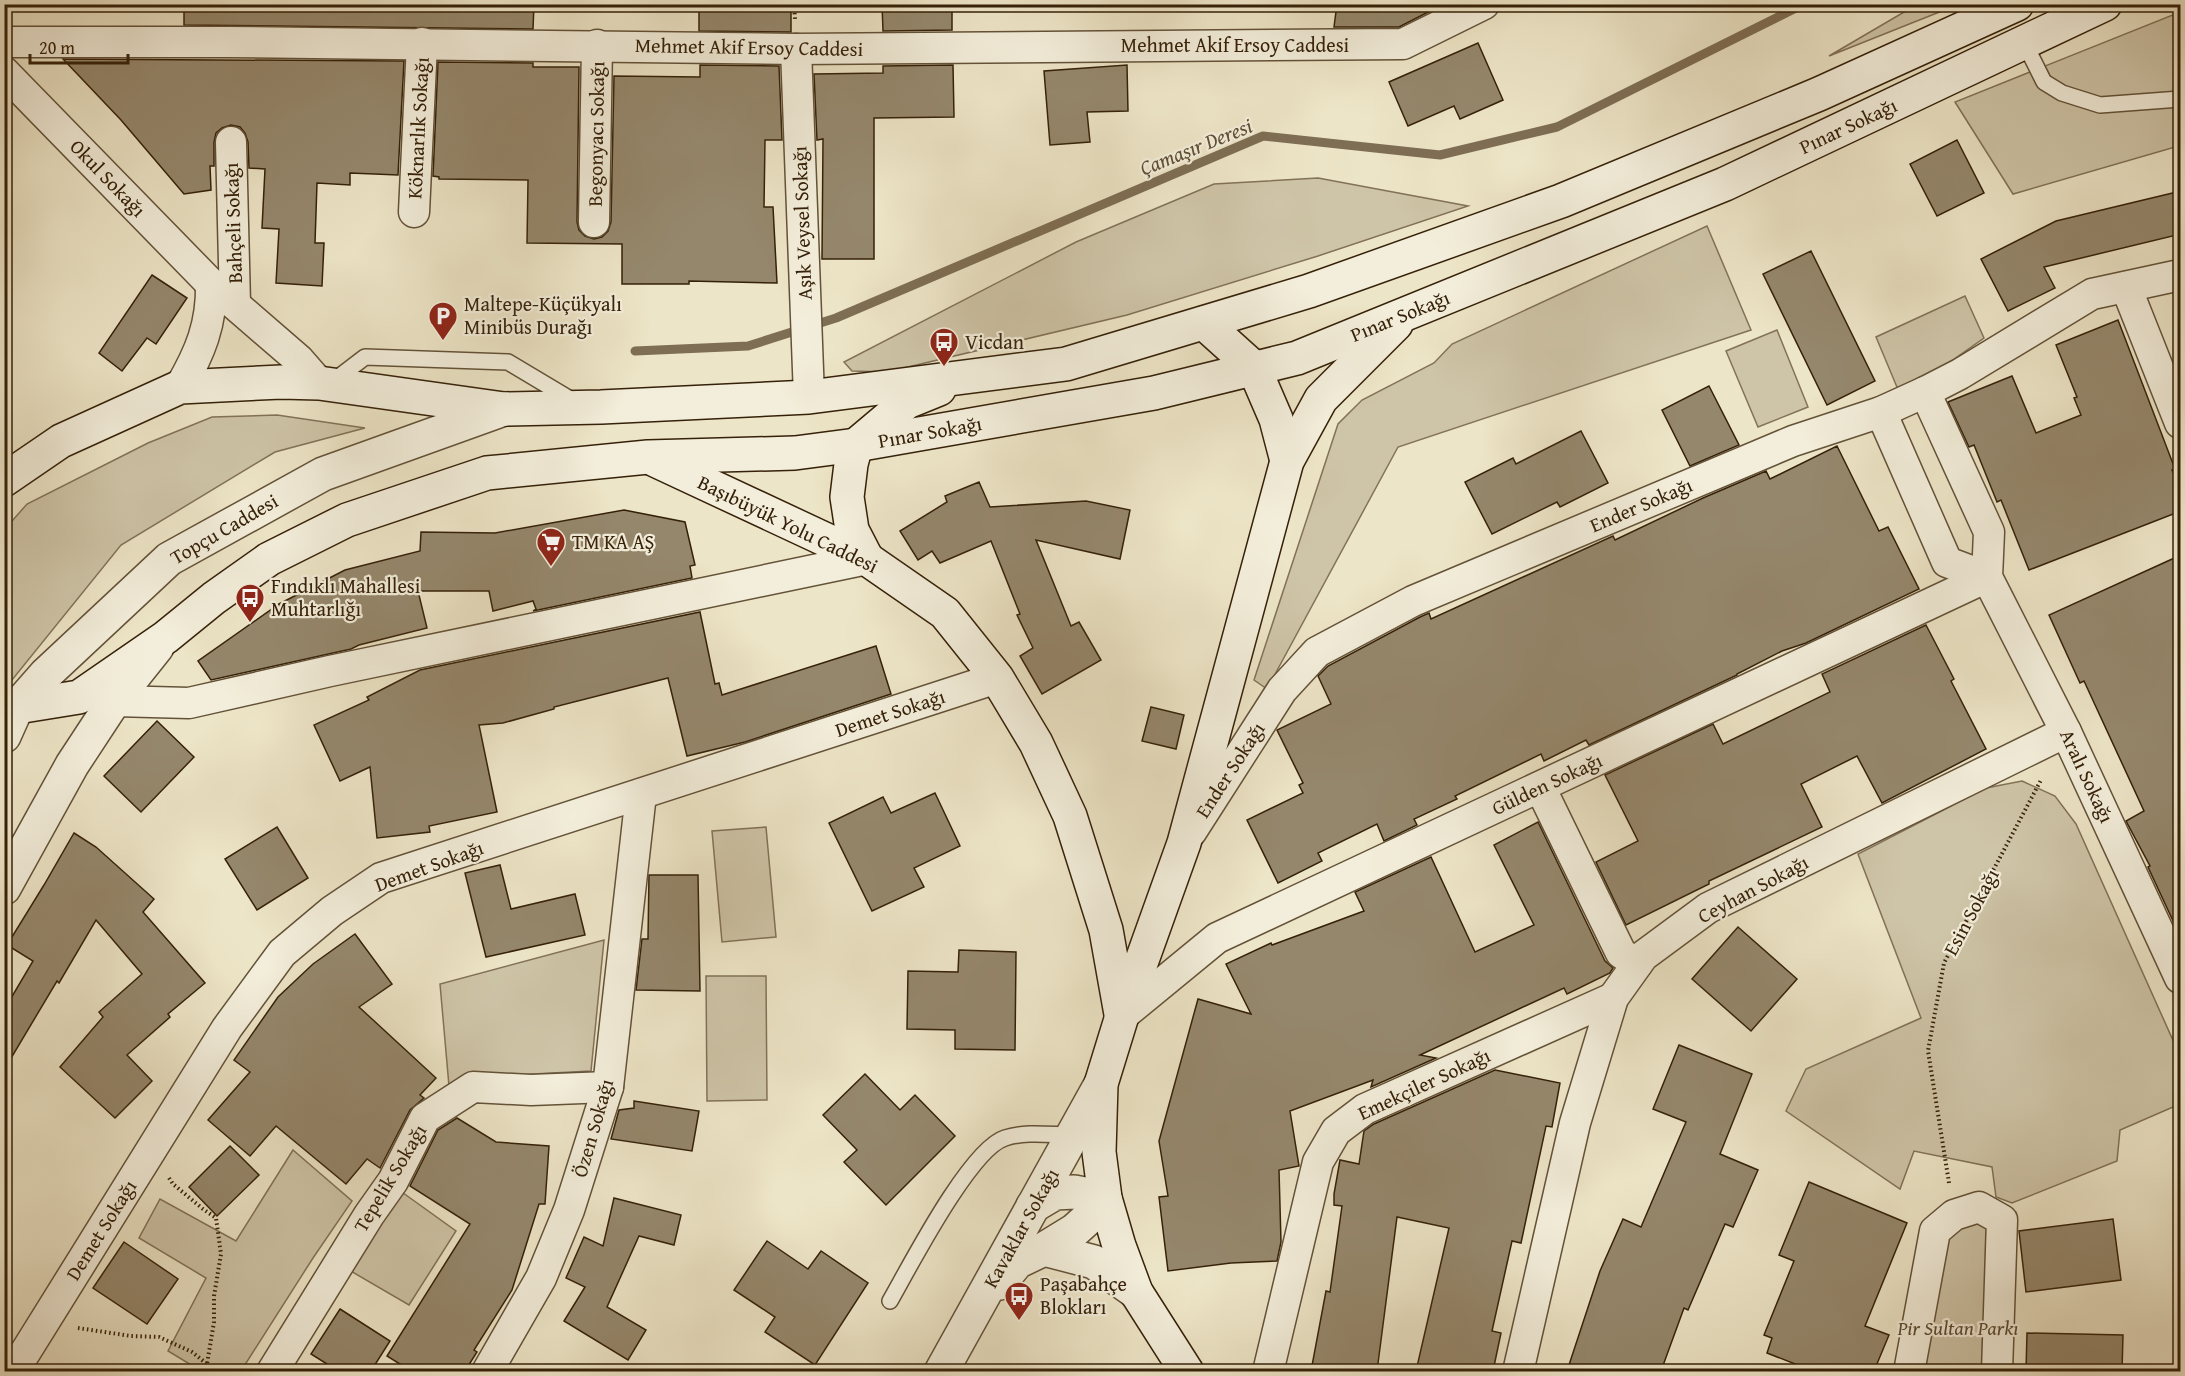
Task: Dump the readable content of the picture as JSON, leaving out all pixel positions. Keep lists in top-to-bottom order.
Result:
{
  "streets": {
    "main road": [
      "Pınar Sokağı",
      "Başıbüyük Yolu Caddesi",
      "Topçu Caddesi",
      "Kavaklar Sokağı"
    ],
    "street": [
      "Mehmet Akif Ersoy Caddesi",
      "Köknarlık Sokağı",
      "Begonyacı Sokağı",
      "Okul Sokağı",
      "Bahçeli Sokağı",
      "Aşık Veysel Sokağı",
      "Ender Sokağı",
      "Demet Sokağı",
      "Aralı Sokağı",
      "Gülden Sokağı",
      "Ceyhan Sokağı",
      "Emekçiler Sokağı",
      "Özen Sokağı",
      "Tepelik Sokağı"
    ],
    "path": ["Esin Sokağı"]
  },
  "crossings": [
    ["Mehmet Akif Ersoy Caddesi", "Köknarlık Sokağı"],
    ["Mehmet Akif Ersoy Caddesi", "Begonyacı Sokağı"],
    ["Mehmet Akif Ersoy Caddesi", "Aşık Veysel Sokağı"],
    ["Pınar Sokağı", "Başıbüyük Yolu Caddesi"],
    ["Okul Sokağı", "Bahçeli Sokağı"],
    ["Ender Sokağı", "Aralı Sokağı"],
    ["Başıbüyük Yolu Caddesi", "Demet Sokağı"],
    ["Başıbüyük Yolu Caddesi", "Gülden Sokağı"],
    ["Başıbüyük Yolu Caddesi", "Kavaklar Sokağı"],
    ["Demet Sokağı", "Özen Sokağı"],
    ["Aralı Sokağı", "Gülden Sokağı"],
    ["Aralı Sokağı", "Ceyhan Sokağı"],
    ["Aralı Sokağı", "Esin Sokağı"],
    ["Ceyhan Sokağı", "Esin Sokağı"],
    ["Ceyhan Sokağı", "Emekçiler Sokağı"],
    ["Özen Sokağı", "Tepelik Sokağı"]
  ],
  "water": ["Çamaşır Deresi"],
  "parks": ["Pir Sultan Parkı"],
  "places": {
    "parking": ["Maltepe-Küçükyalı Minibüs Durağı"],
    "bus stop": ["Vicdan", "Fındıklı Mahallesi Muhtarlığı", "Paşabahçe Blokları"],
    "supermarket": ["TM KA AŞ"]
  },
  "scale_bar": "20 m"
}
